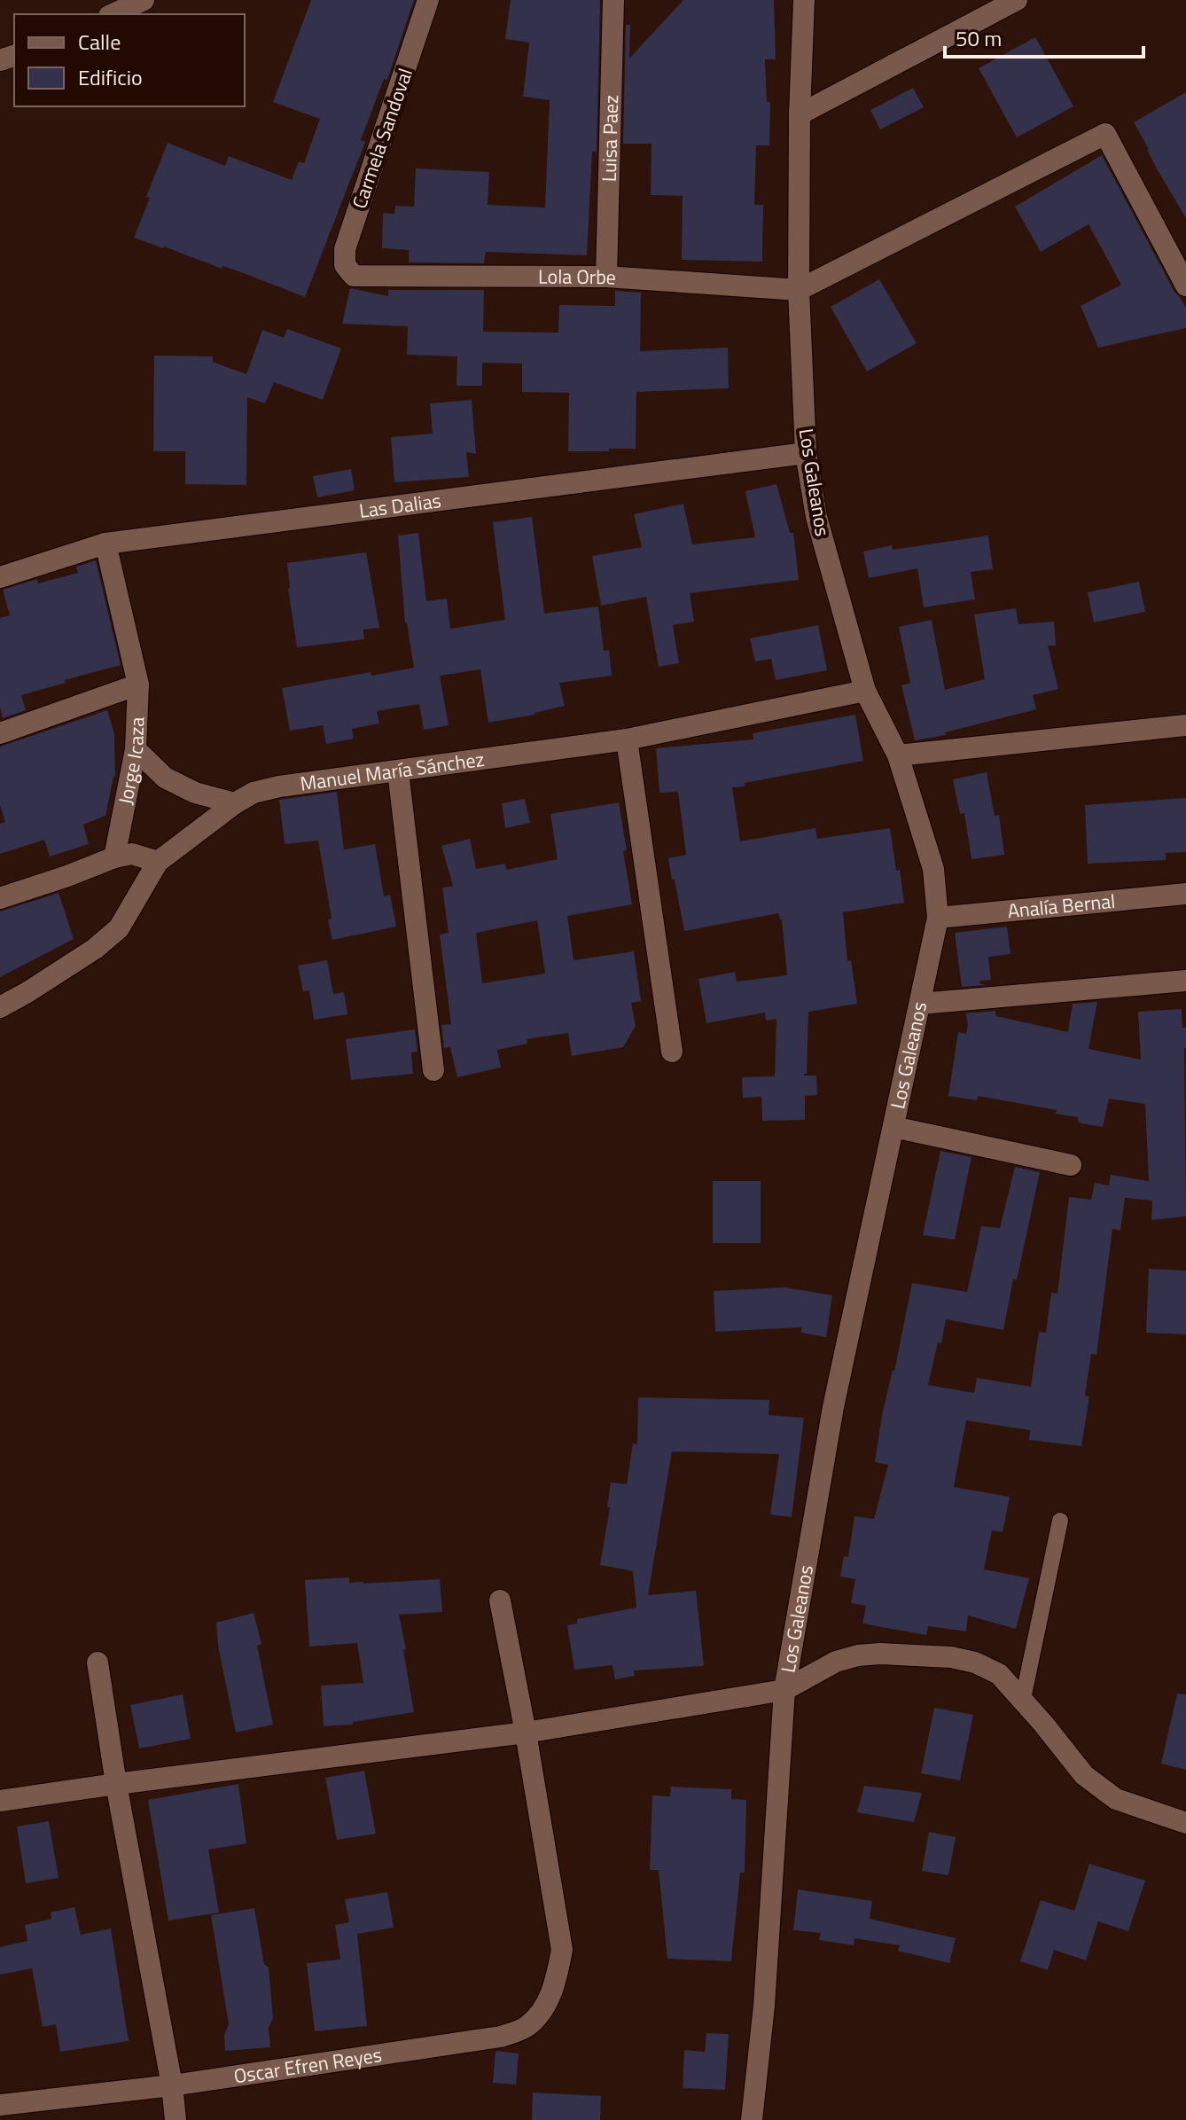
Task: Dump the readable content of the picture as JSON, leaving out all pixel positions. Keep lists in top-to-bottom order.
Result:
{
  "streets": {
    "street": [
      "Carmela Sandoval",
      "Luisa Paez",
      "Lola Orbe",
      "Los Galeanos",
      "Las Dalias",
      "Jorge Icaza",
      "Manuel María Sánchez",
      "Analía Bernal",
      "Oscar Efren Reyes"
    ]
  },
  "crossings": [
    ["Carmela Sandoval", "Lola Orbe"],
    ["Luisa Paez", "Lola Orbe"],
    ["Lola Orbe", "Los Galeanos"],
    ["Los Galeanos", "Las Dalias"],
    ["Los Galeanos", "Manuel María Sánchez"],
    ["Los Galeanos", "Analía Bernal"],
    ["Las Dalias", "Jorge Icaza"]
  ],
  "legend": ["Calle", "Edificio"],
  "scale_bar": "50 m"
}
